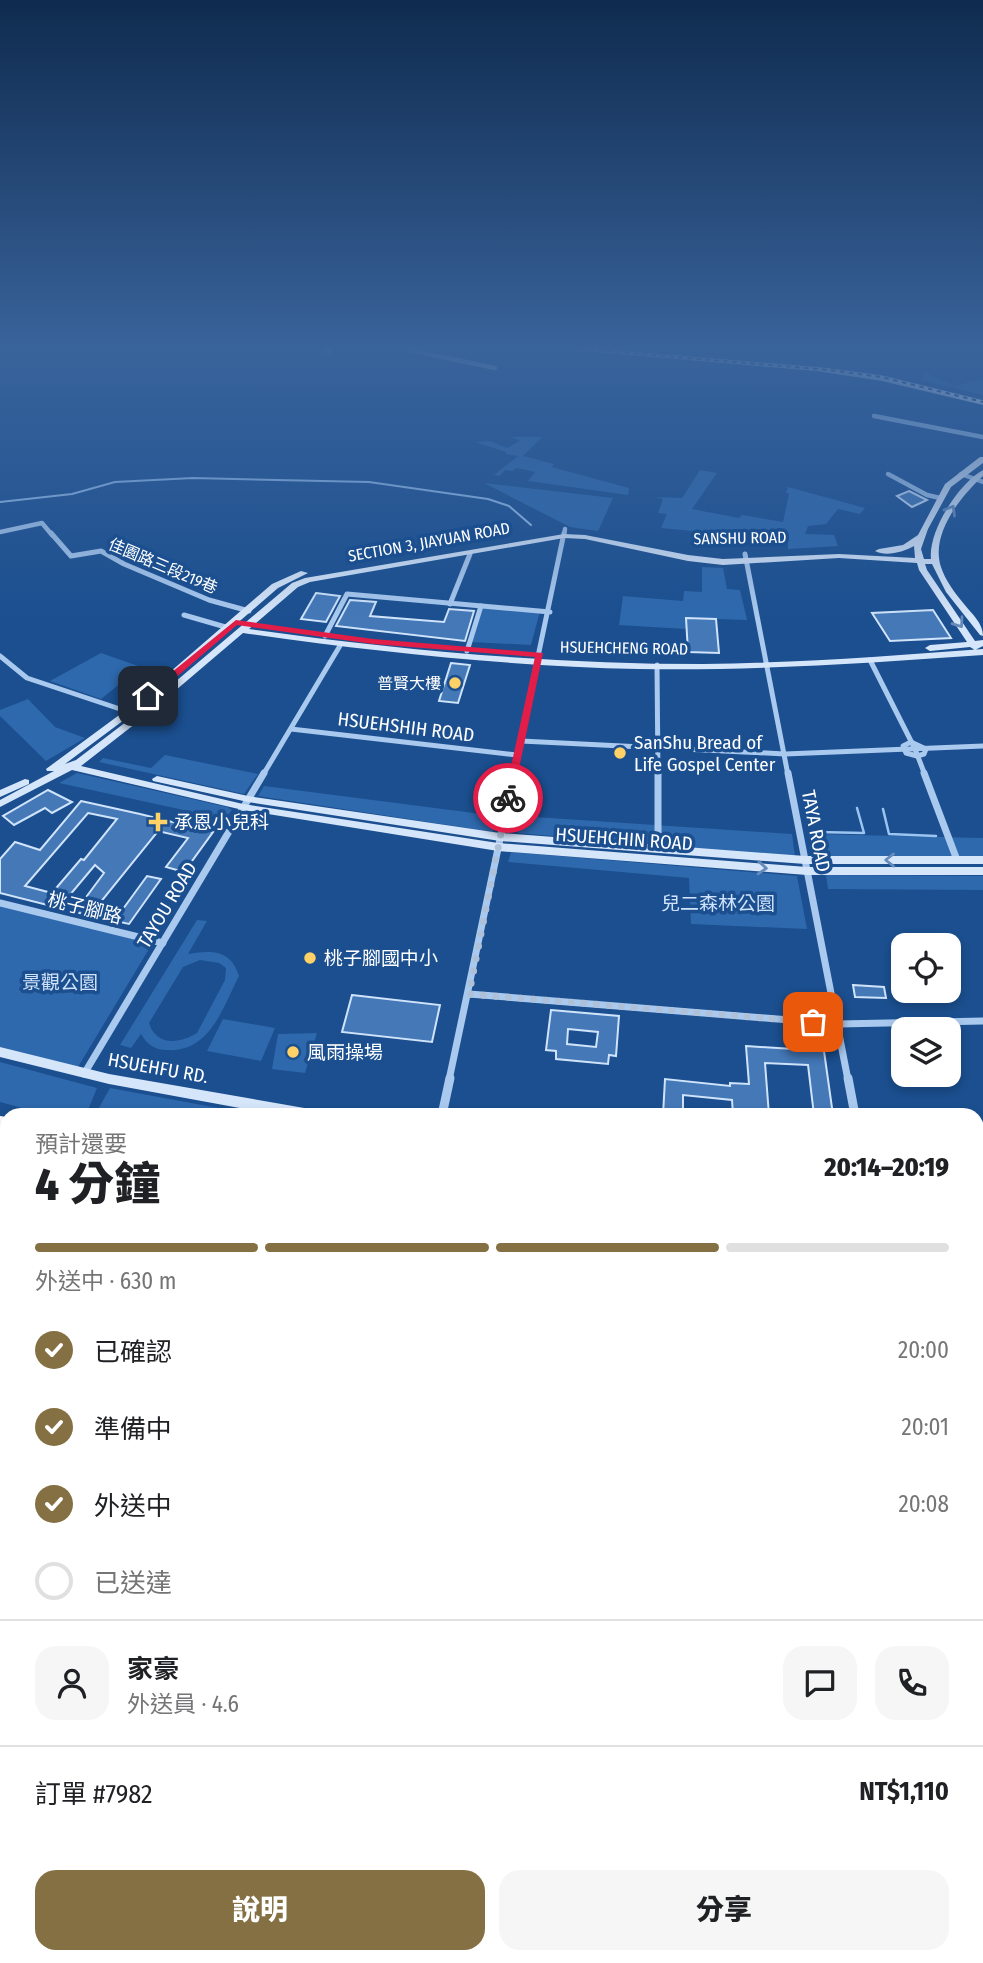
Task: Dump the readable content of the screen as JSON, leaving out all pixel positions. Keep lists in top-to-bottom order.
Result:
{
  "streets": {
    "street": [
      "SANSHU ROAD",
      "SECTION 3, JIAYUAN ROAD",
      "佳園路三段219巷",
      "HSUEHCHENG ROAD",
      "HSUEHSHIH ROAD",
      "TAYA ROAD",
      "HSUEHCHIN ROAD",
      "TAYOU ROAD",
      "桃子腳路",
      "HSUEHFU RD."
    ]
  },
  "crossings": [
    ["SANSHU ROAD", "SECTION 3, JIAYUAN ROAD"],
    ["SANSHU ROAD", "TAYA ROAD"],
    ["SECTION 3, JIAYUAN ROAD", "佳園路三段219巷"],
    ["SECTION 3, JIAYUAN ROAD", "HSUEHCHENG ROAD"],
    ["SECTION 3, JIAYUAN ROAD", "TAYA ROAD"],
    ["SECTION 3, JIAYUAN ROAD", "HSUEHCHIN ROAD"],
    ["HSUEHCHENG ROAD", "TAYA ROAD"],
    ["HSUEHCHENG ROAD", "TAYOU ROAD"],
    ["HSUEHSHIH ROAD", "TAYOU ROAD"],
    ["TAYA ROAD", "HSUEHCHIN ROAD"],
    ["HSUEHCHIN ROAD", "TAYOU ROAD"],
    ["TAYOU ROAD", "桃子腳路"],
    ["TAYOU ROAD", "HSUEHFU RD."]
  ],
  "parks": ["兒二森林公園", "景觀公園"],
  "places": {
    "other": [
      "普賢大樓",
      "SanShu Bread of Life Gospel Center",
      "桃子腳國中小",
      "風雨操場"
    ],
    "health": ["承恩小兒科"]
  },
  "page": {
    "heading": ["4 分鐘", "預計還要", "20:14–20:19"],
    "panel": [
      "家豪",
      "外送員 · 4.6",
      "訂單 #7982",
      "NT$1,110"
    ],
    "bar": "外送中 · 630 m",
    "list": [
      ["已確認", "20:00"],
      ["準備中", "20:01"],
      ["外送中", "20:08"],
      "已送達"
    ],
    "buttons": ["說明", "分享"]
  }
}
